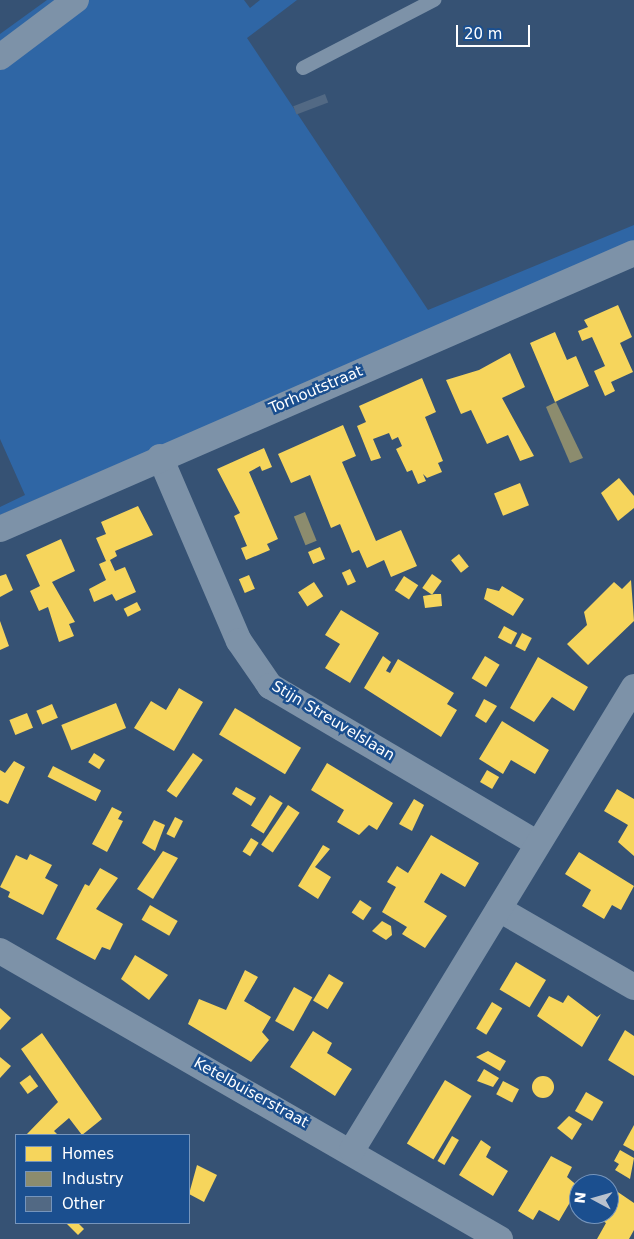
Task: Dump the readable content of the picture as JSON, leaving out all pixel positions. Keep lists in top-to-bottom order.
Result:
{
  "streets": {
    "street": ["Torhoutstraat", "Stijn Streuvelslaan", "Ketelbuiserstraat"]
  },
  "crossings": [
    ["Torhoutstraat", "Stijn Streuvelslaan"]
  ],
  "legend": ["Homes", "Industry", "Other"],
  "scale_bar": "20 m",
  "north": "left"
}
